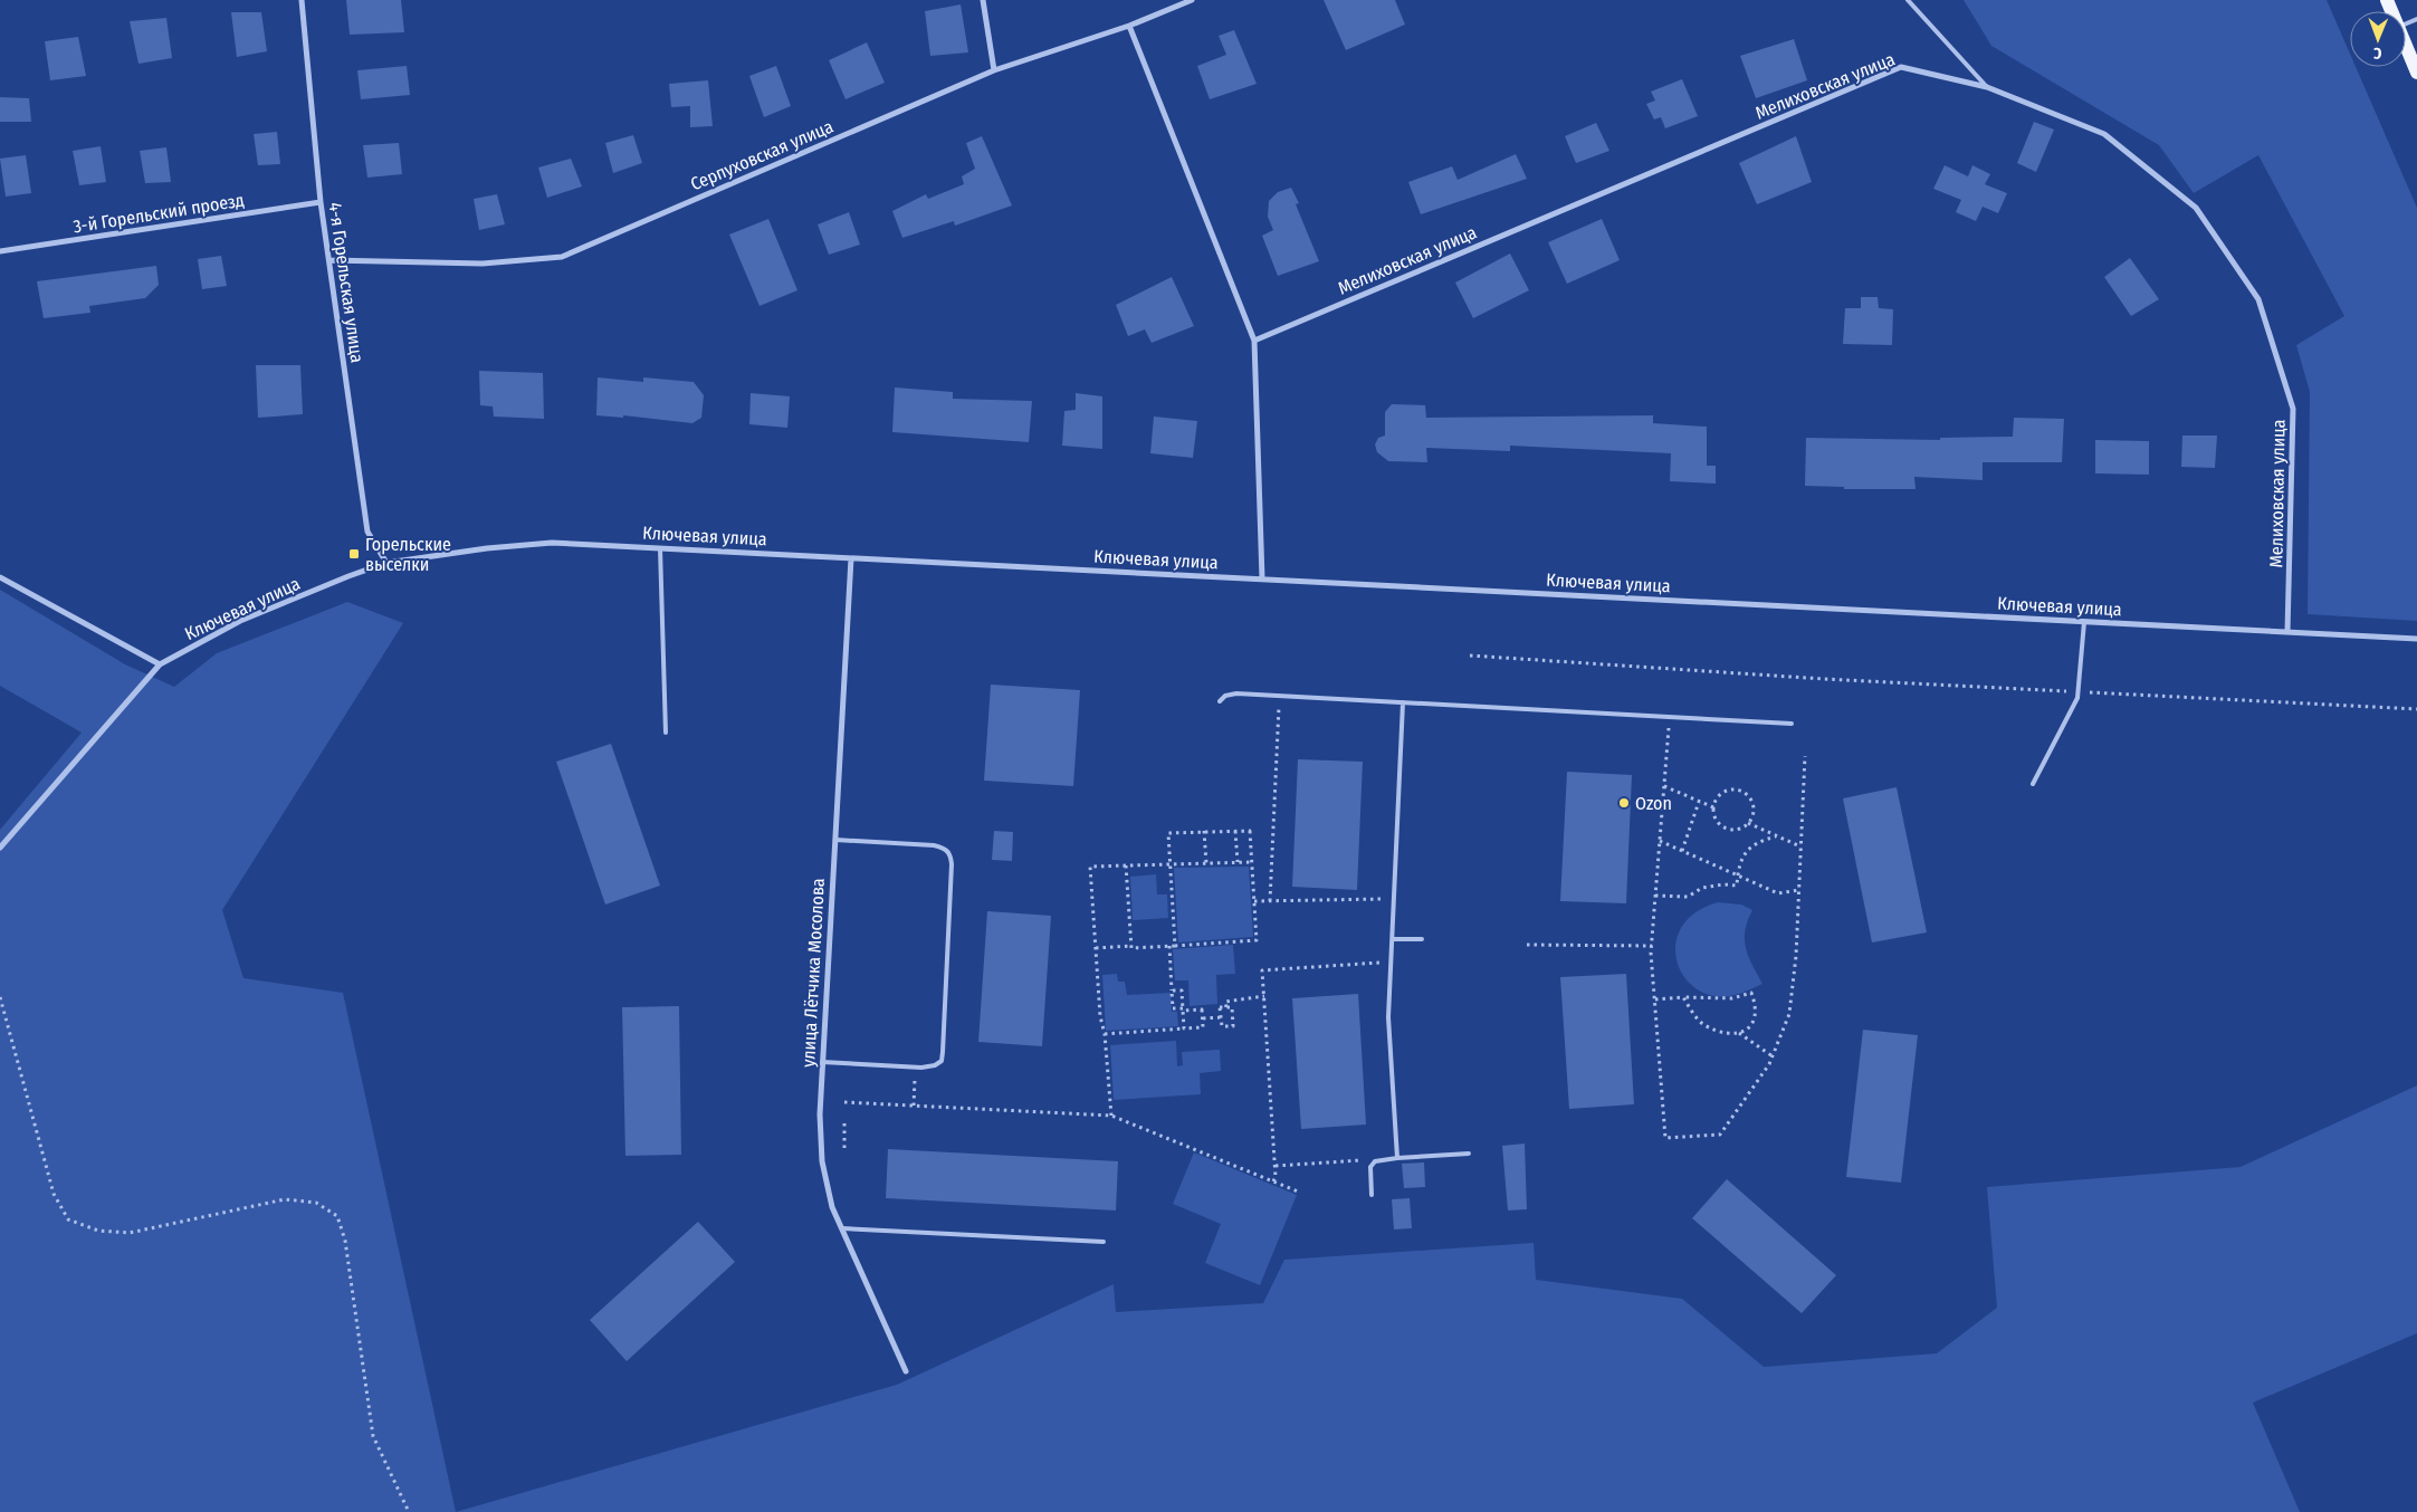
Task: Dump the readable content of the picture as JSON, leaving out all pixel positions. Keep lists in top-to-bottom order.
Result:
{
  "streets": {
    "street": [
      "Мелиховская улица",
      "Серпуховская улица",
      "3-й Горельский проезд",
      "4-я Горельская улица",
      "Ключевая улица",
      "улица Лётчика Мосолова"
    ]
  },
  "crossings": [
    ["Мелиховская улица", "Ключевая улица"],
    ["Серпуховская улица", "4-я Горельская улица"],
    ["3-й Горельский проезд", "4-я Горельская улица"],
    ["4-я Горельская улица", "Ключевая улица"],
    ["Ключевая улица", "улица Лётчика Мосолова"]
  ],
  "places": {
    "transit": ["Горельские выселки"],
    "other": ["Ozon"]
  },
  "north": "bottom"
}
